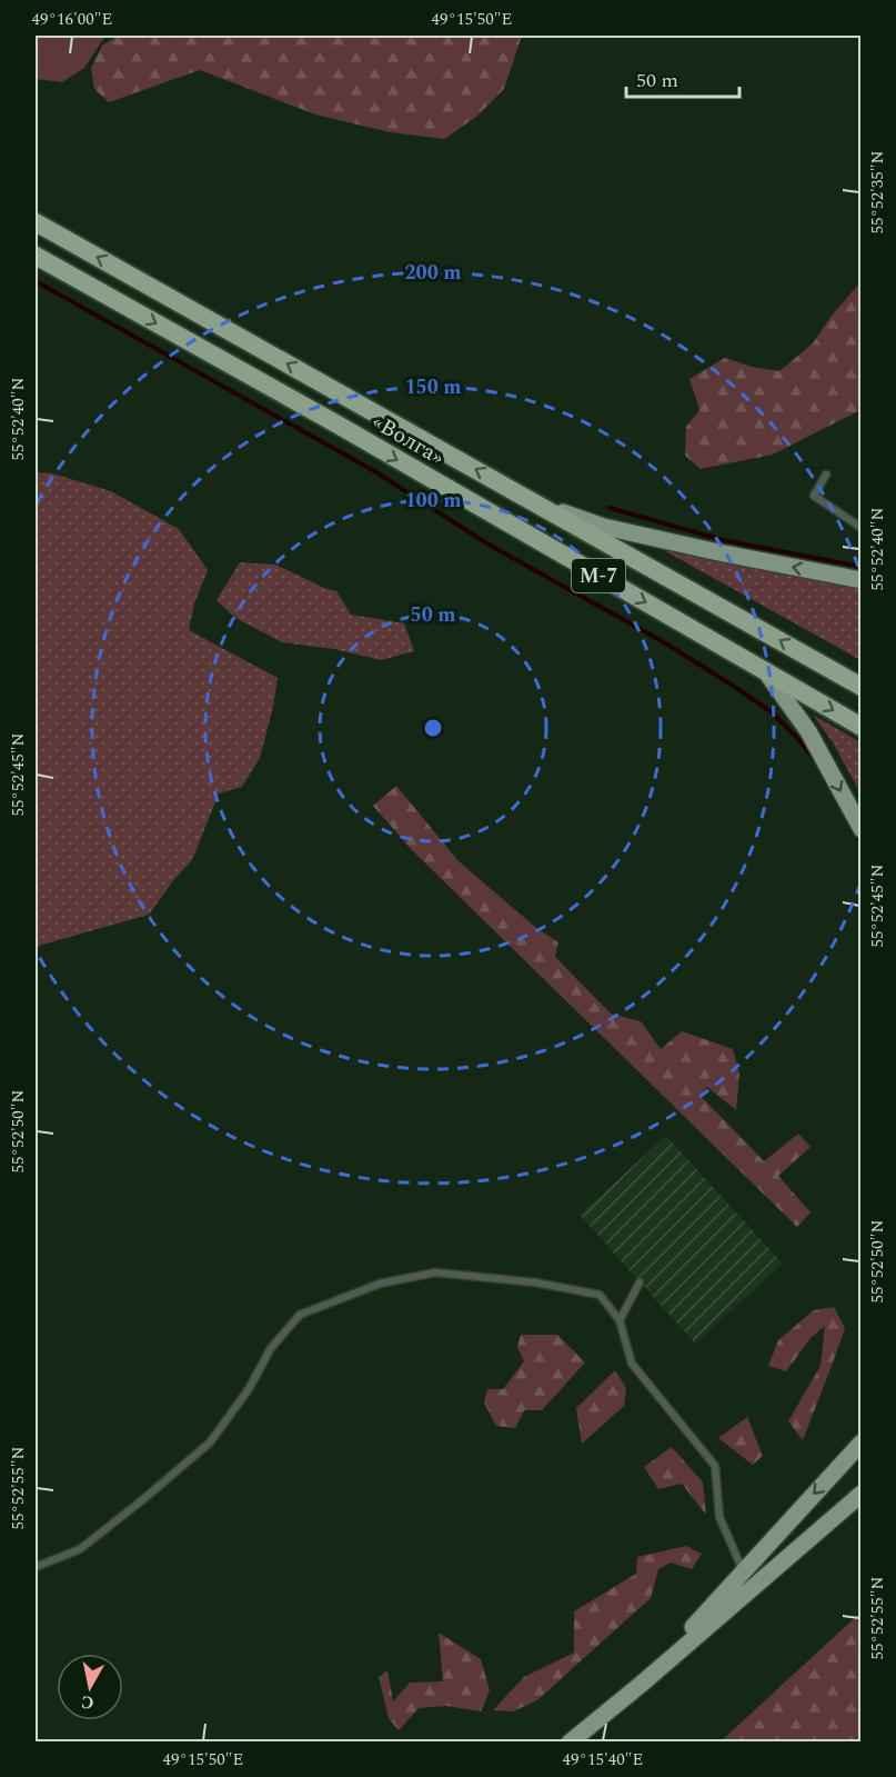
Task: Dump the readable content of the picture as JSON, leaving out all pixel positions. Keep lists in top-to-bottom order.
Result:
{
  "streets": {
    "highway": ["«Волга»", "М-7"]
  },
  "scale_bar": "50 m",
  "north": "bottom",
  "coordinates": [
    "49°16'00\"E",
    "49°15'50\"E",
    "55°52'35\"N",
    "55°52'40\"N",
    "55°52'45\"N",
    "55°52'50\"N",
    "55°52'55\"N",
    "49°15'40\"E"
  ],
  "rings": [
    "200 m",
    "150 m",
    "100 m",
    "50 m"
  ]
}
